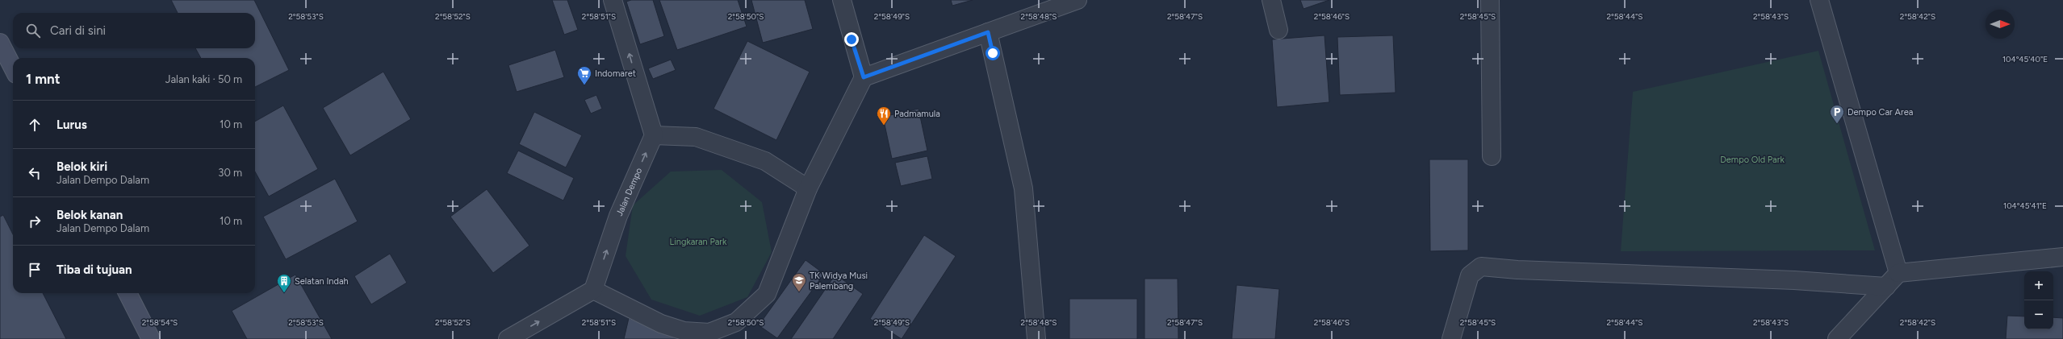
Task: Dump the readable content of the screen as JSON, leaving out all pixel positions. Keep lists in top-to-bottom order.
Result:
{
  "streets": {
    "street": ["Jalan Dempo"]
  },
  "one_way": ["Jalan Dempo"],
  "parks": ["Dempo Old Park", "Lingkaran Park"],
  "places": {
    "supermarket": ["Indomaret"],
    "parking": ["Dempo Car Area"],
    "restaurant": ["Padmamula"],
    "school or university": ["TK Widya Musi Palembang"],
    "building": ["Selatan Indah"]
  },
  "north": "right",
  "page": {
    "search": "Cari di sini",
    "heading": ["1 mnt", "Jalan kaki · 50 m"],
    "list": [
      ["Lurus", "10 m"],
      ["Belok kiri", "Jalan Dempo Dalam", "30 m"],
      ["Belok kanan", "Jalan Dempo Dalam", "10 m"],
      "Tiba di tujuan"
    ],
    "map_buttons": ["+", "−"]
  },
  "coordinates": [
    "2°58'53\"S",
    "2°58'52\"S",
    "2°58'51\"S",
    "2°58'50\"S",
    "2°58'49\"S",
    "2°58'48\"S",
    "2°58'47\"S",
    "2°58'46\"S",
    "2°58'45\"S",
    "2°58'44\"S",
    "2°58'43\"S",
    "2°58'42\"S",
    "104°45'40\"E",
    "104°45'41\"E",
    "2°58'54\"S"
  ]
}
